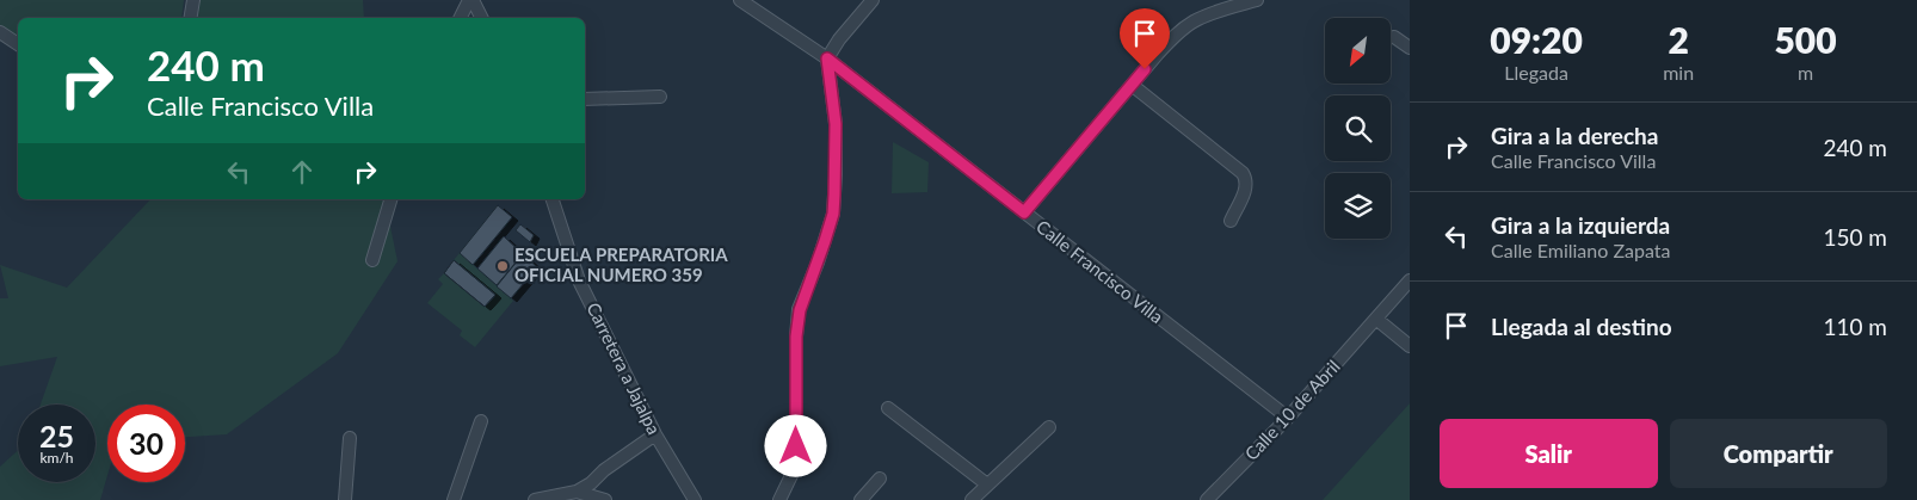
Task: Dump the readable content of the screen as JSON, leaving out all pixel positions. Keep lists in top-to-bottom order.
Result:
{
  "streets": {
    "street": ["Calle Francisco Villa", "Carretera a Jajalpa", "Calle 10 de Abril"]
  },
  "crossings": [
    ["Calle Francisco Villa", "Calle 10 de Abril"]
  ],
  "places": ["ESCUELA PREPARATORIA OFICIAL NUMERO 359"],
  "north": "bottom left",
  "page": {
    "eta": [
      "09:20",
      "Llegada",
      "2",
      "min",
      "500",
      "m"
    ],
    "turn": ["240 m", "Calle Francisco Villa"],
    "list": [
      {
        "name": "Gira a la derecha",
        "note": "Calle Francisco Villa",
        "value": "240 m"
      },
      {
        "name": "Gira a la izquierda",
        "note": "Calle Emiliano Zapata",
        "value": "150 m"
      },
      {
        "name": "Llegada al destino",
        "value": "110 m"
      }
    ],
    "speed": "25 km/h",
    "limit": "30",
    "buttons": ["Salir", "Compartir"]
  }
}
